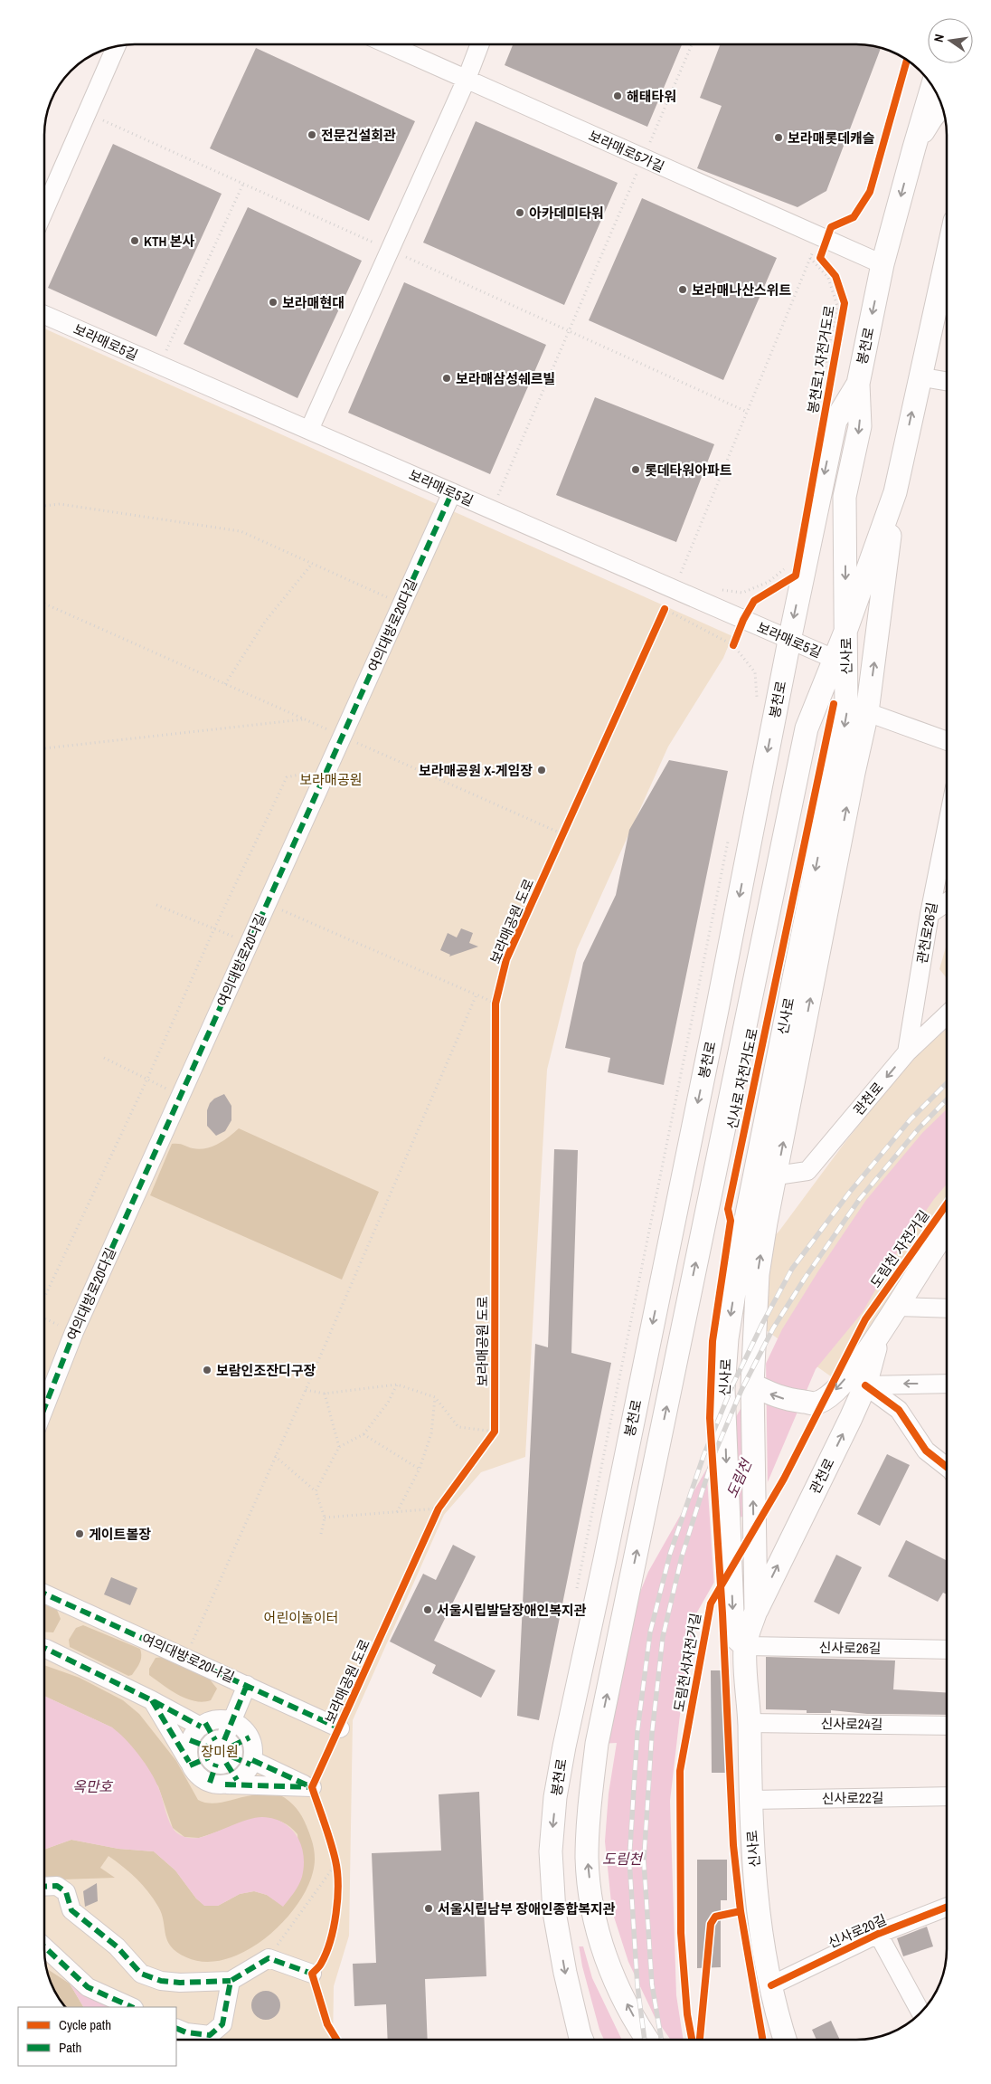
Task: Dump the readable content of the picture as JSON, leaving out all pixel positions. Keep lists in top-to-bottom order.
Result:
{
  "streets": {
    "main road": ["봉천로", "신사로", "관천로"],
    "street": [
      "보라매로5가길",
      "보라매로5길",
      "여의대방로20다길",
      "관천로26길",
      "신사로26길",
      "여의대방로20나길",
      "신사로24길",
      "신사로22길",
      "신사로20길"
    ],
    "cycle path": [
      "봉천로1 자전거도로",
      "보라매공원 도로",
      "신사로 자전거도로",
      "도림천 자전거길"
    ]
  },
  "crossings": [
    ["보라매로5가길", "봉천로"],
    ["보라매로5가길", "봉천로1 자전거도로"],
    ["보라매로5길", "봉천로"],
    ["보라매로5길", "여의대방로20다길"],
    ["보라매로5길", "신사로"],
    ["봉천로", "신사로"],
    ["신사로", "관천로"],
    ["신사로", "신사로26길"],
    ["신사로", "신사로24길"],
    ["신사로", "신사로22길"],
    ["신사로", "신사로20길"],
    ["관천로26길", "관천로"]
  ],
  "water": ["도림천", "옥만호"],
  "parks": ["보라매공원", "어린이놀이터", "장미원"],
  "places": [
    "해태타워",
    "전문건설회관",
    "보라매롯데캐슬",
    "아카데미타워",
    "KTH 본사",
    "보라매나산스위트",
    "보라매현대",
    "보라매삼성쉐르빌",
    "롯데타워아파트",
    "보라매공원 X-게임장",
    "보람인조잔디구장",
    "게이트볼장",
    "서울시립발달장애인복지관",
    "서울시립남부 장애인종합복지관"
  ],
  "legend": ["Cycle path", "Path"],
  "north": "left"
}
